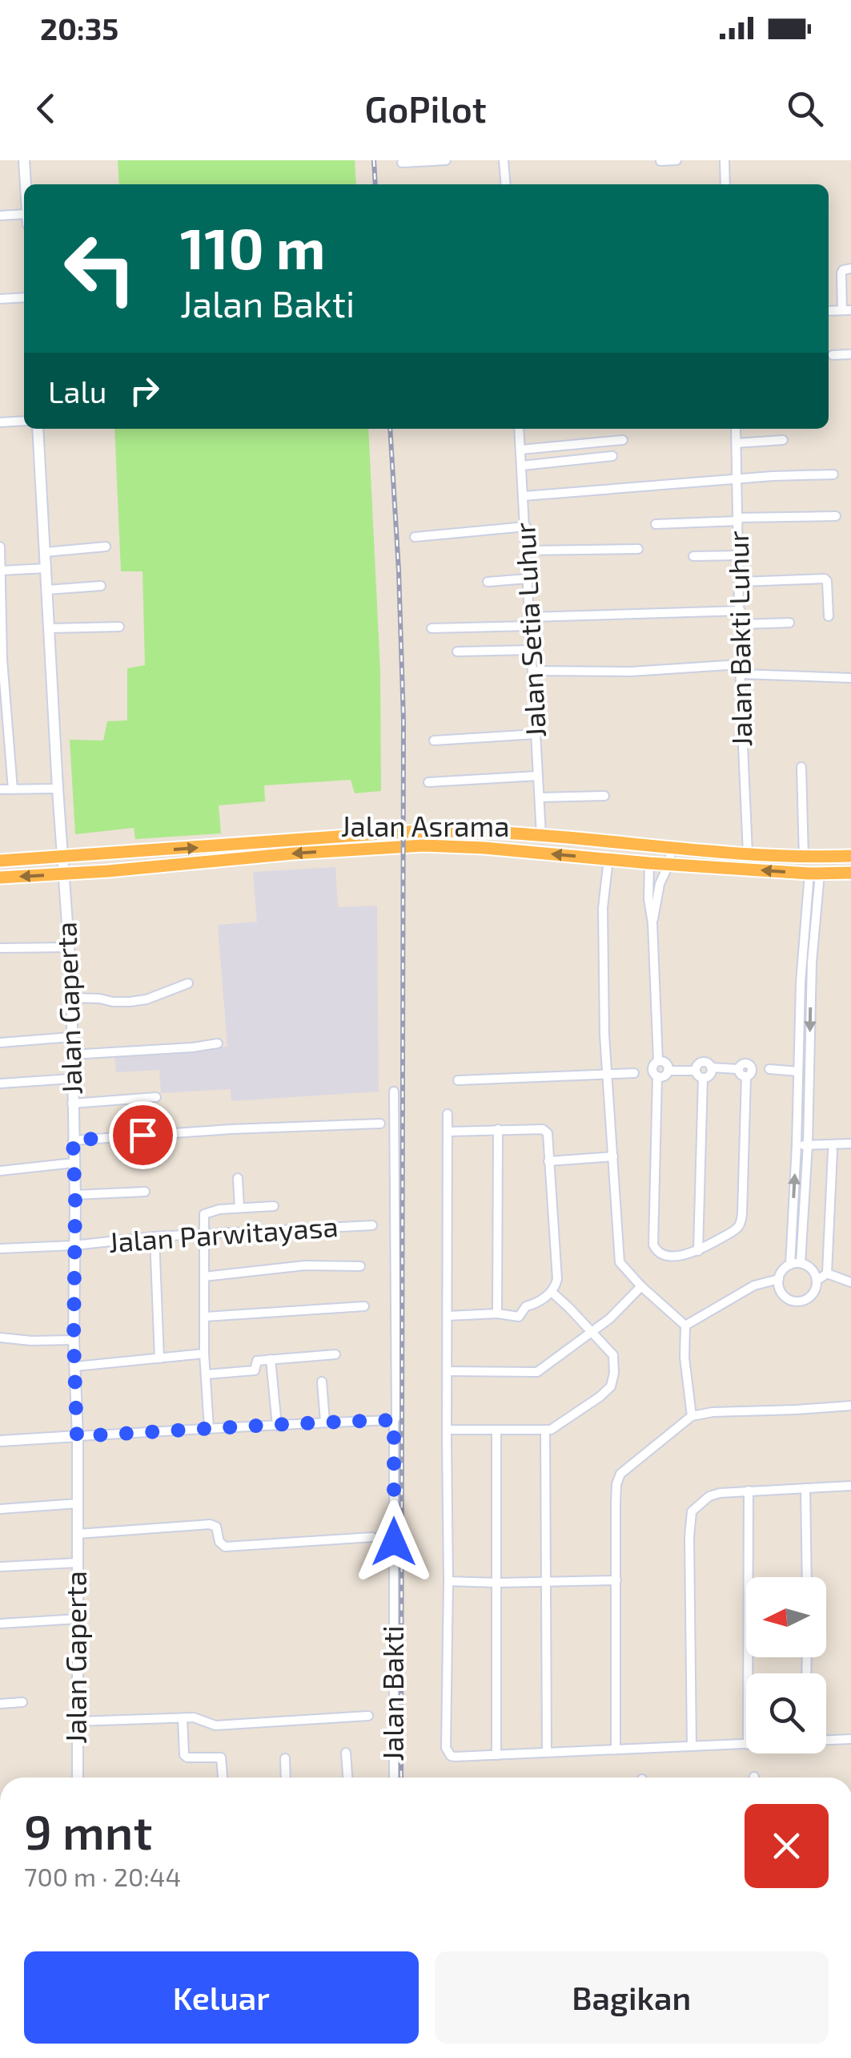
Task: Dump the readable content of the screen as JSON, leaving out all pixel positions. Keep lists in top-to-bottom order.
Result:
{
  "streets": {
    "highway": ["Jalan Asrama"],
    "street": [
      "Jalan Setia Luhur",
      "Jalan Bakti Luhur",
      "Jalan Gaperta",
      "Jalan Parwitayasa",
      "Jalan Bakti"
    ]
  },
  "crossings": [
    ["Jalan Setia Luhur", "Jalan Asrama"],
    ["Jalan Bakti Luhur", "Jalan Asrama"],
    ["Jalan Asrama", "Jalan Gaperta"],
    ["Jalan Gaperta", "Jalan Parwitayasa"]
  ],
  "north": "left",
  "page": {
    "status": "20:35",
    "header": "GoPilot",
    "turn": ["110 m", "Jalan Bakti"],
    "then": "Lalu",
    "heading": ["9 mnt", "700 m · 20:44"],
    "buttons": ["Keluar", "Bagikan"]
  }
}
